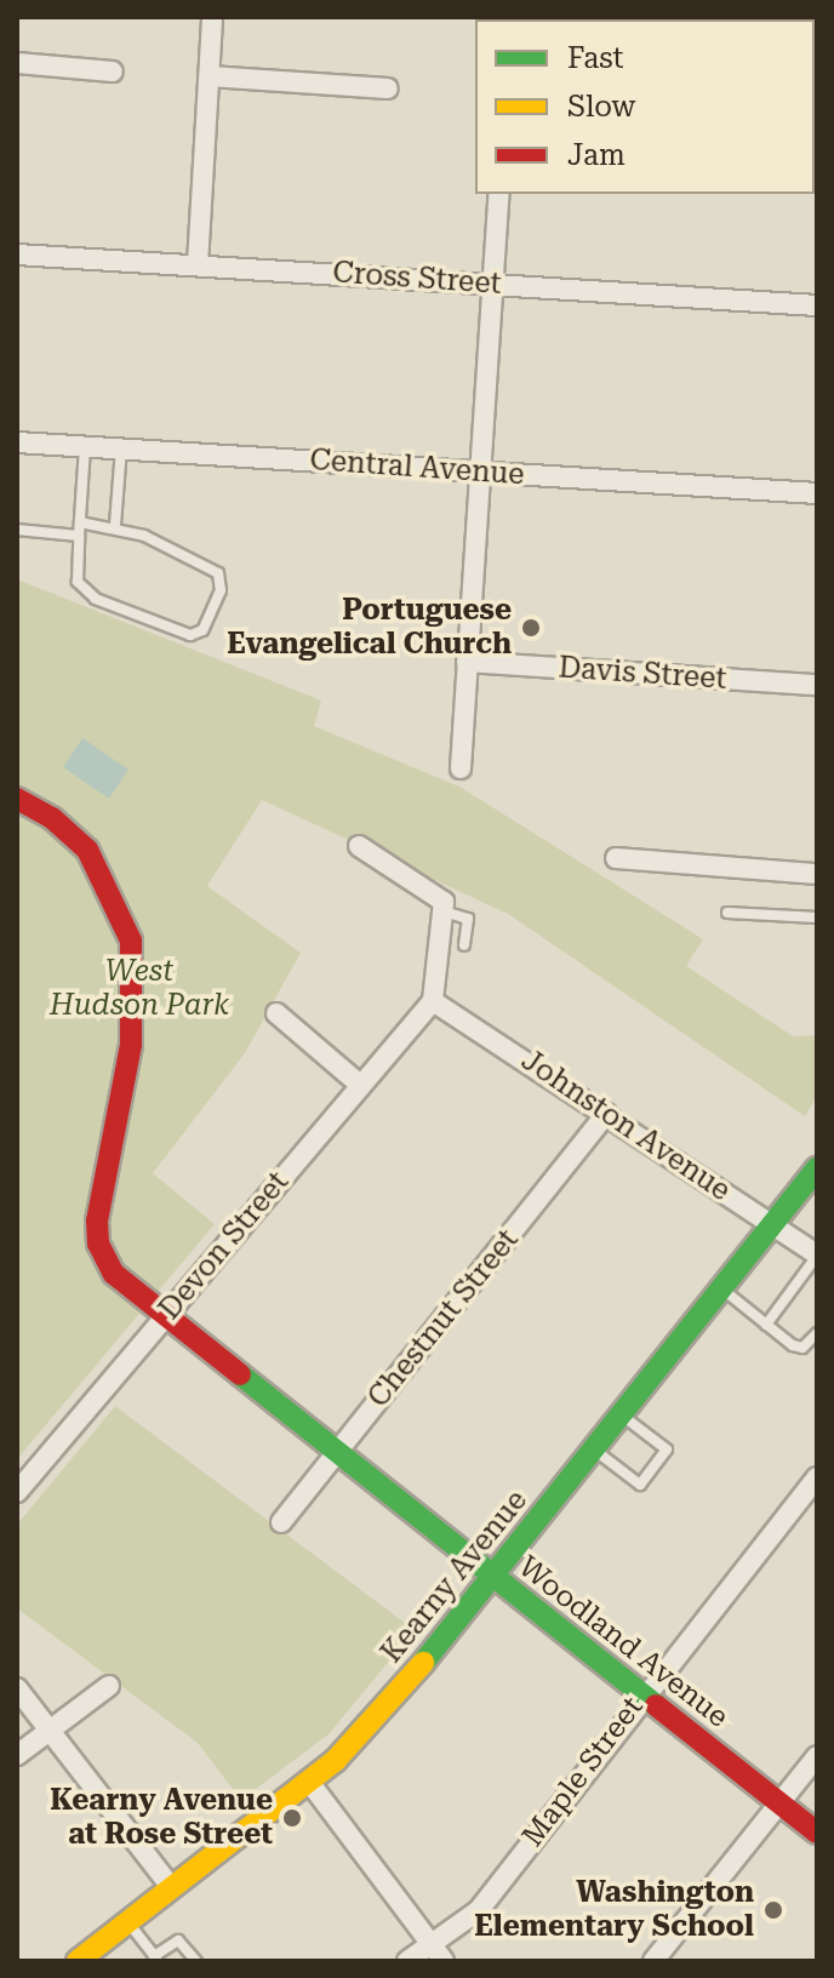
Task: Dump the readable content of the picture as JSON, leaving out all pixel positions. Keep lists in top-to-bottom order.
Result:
{
  "streets": {
    "street": [
      "Cross Street",
      "Central Avenue",
      "Davis Street",
      "Johnston Avenue",
      "Devon Street",
      "Chestnut Street",
      "Kearny Avenue",
      "Woodland Avenue",
      "Maple Street"
    ]
  },
  "crossings": [
    ["Johnston Avenue", "Devon Street"],
    ["Johnston Avenue", "Chestnut Street"],
    ["Johnston Avenue", "Kearny Avenue"],
    ["Devon Street", "Woodland Avenue"],
    ["Chestnut Street", "Woodland Avenue"],
    ["Kearny Avenue", "Woodland Avenue"],
    ["Woodland Avenue", "Maple Street"]
  ],
  "parks": ["West Hudson Park"],
  "places": ["Portuguese Evangelical Church", "Kearny Avenue at Rose Street", "Washington Elementary School"],
  "legend": ["Fast", "Slow", "Jam"]
}
